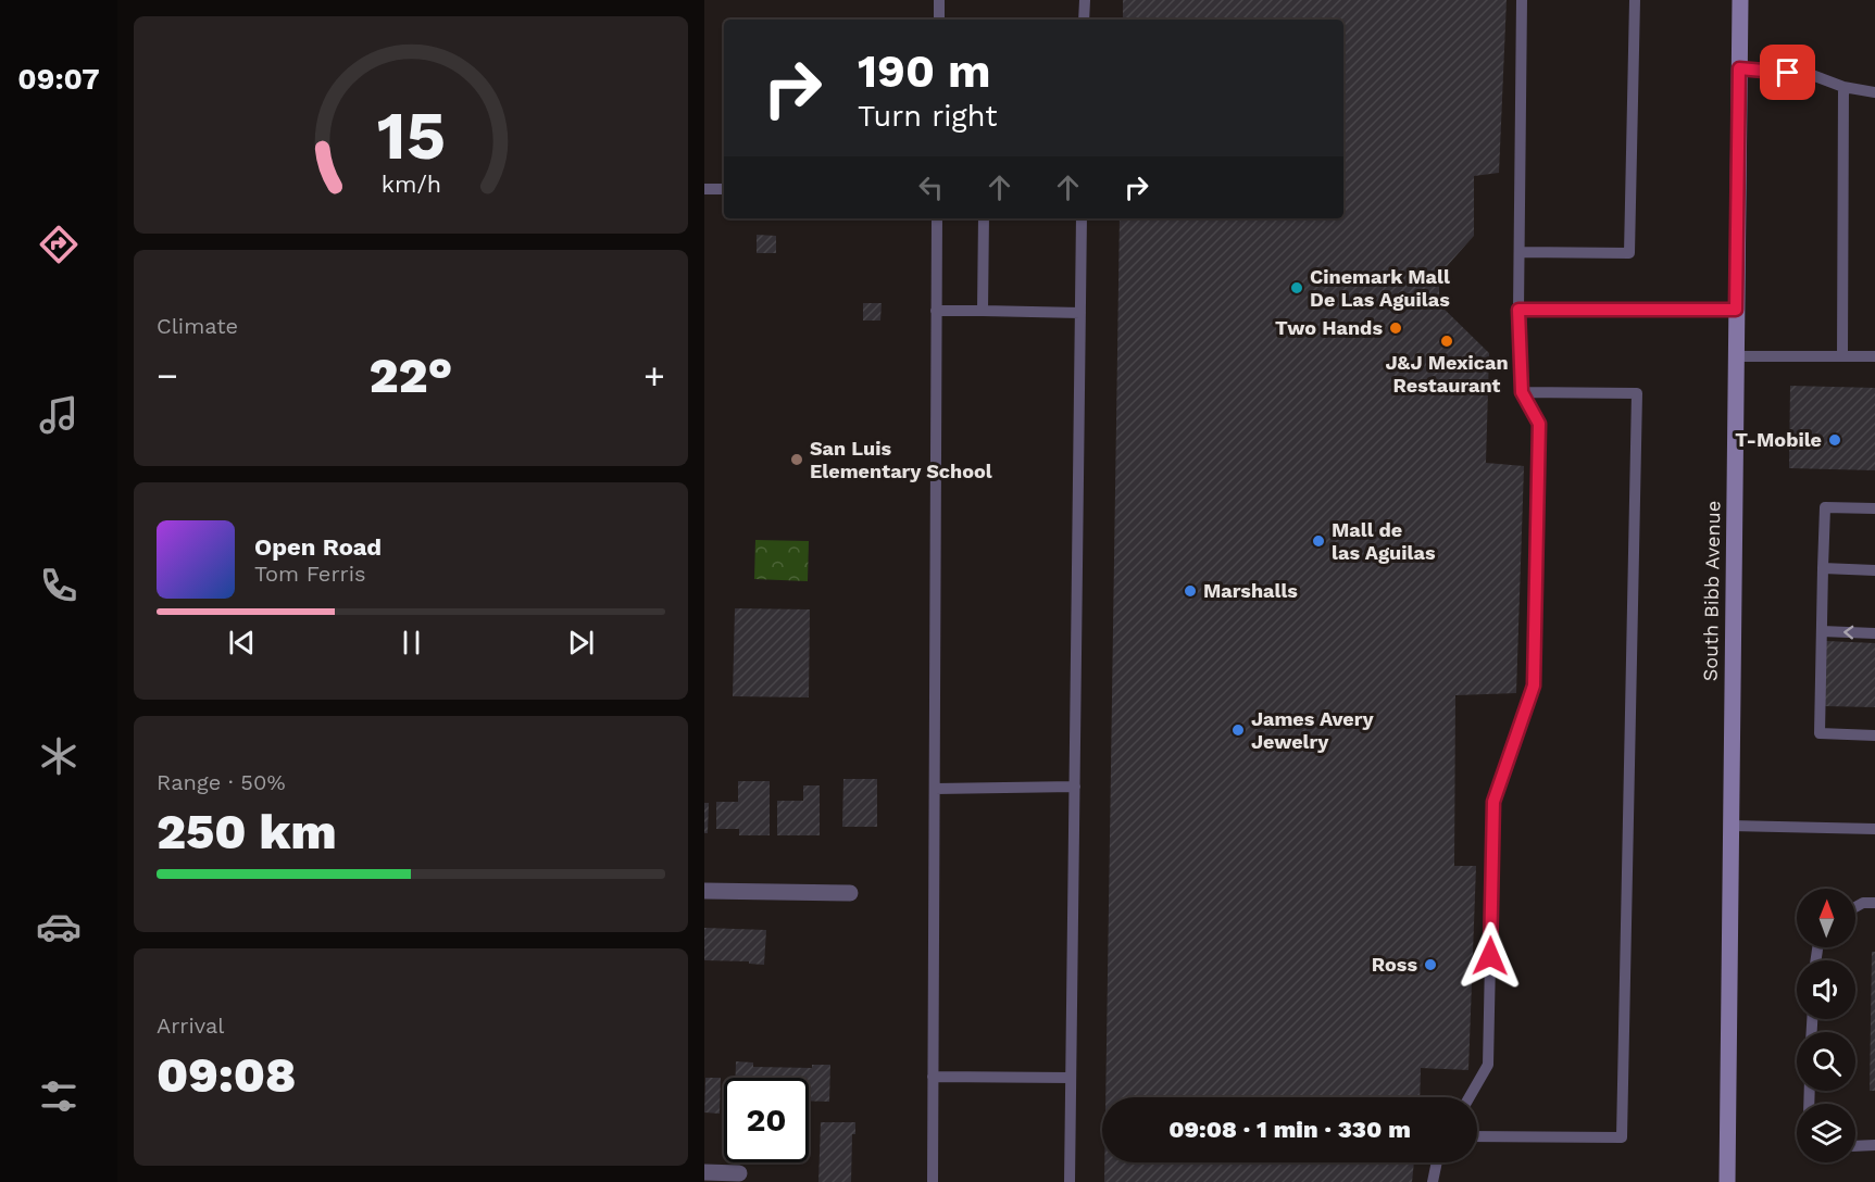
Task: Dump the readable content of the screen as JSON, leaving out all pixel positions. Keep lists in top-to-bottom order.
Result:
{
  "streets": {
    "main road": ["South Bibb Avenue"]
  },
  "places": [
    "Cinemark Mall De Las Aguilas",
    "Two Hands",
    "J&J Mexican Restaurant",
    "T-Mobile",
    "San Luis Elementary School",
    "Mall de las Aguilas",
    "Marshalls",
    "James Avery Jewelry",
    "Ross"
  ],
  "north": "top",
  "page": {
    "tabs": "09:07",
    "turn": ["190 m", "Turn right"],
    "tile": [
      "Climate",
      ["Range · 50%", "250 km"],
      ["Arrival", "09:08"]
    ],
    "heat": ["−", "22°", "+"],
    "song": ["Open Road", "Tom Ferris"],
    "limit": "20",
    "trip": "09:08 · 1 min · 330 m",
    "gauge": ["15", "km/h"]
  }
}
